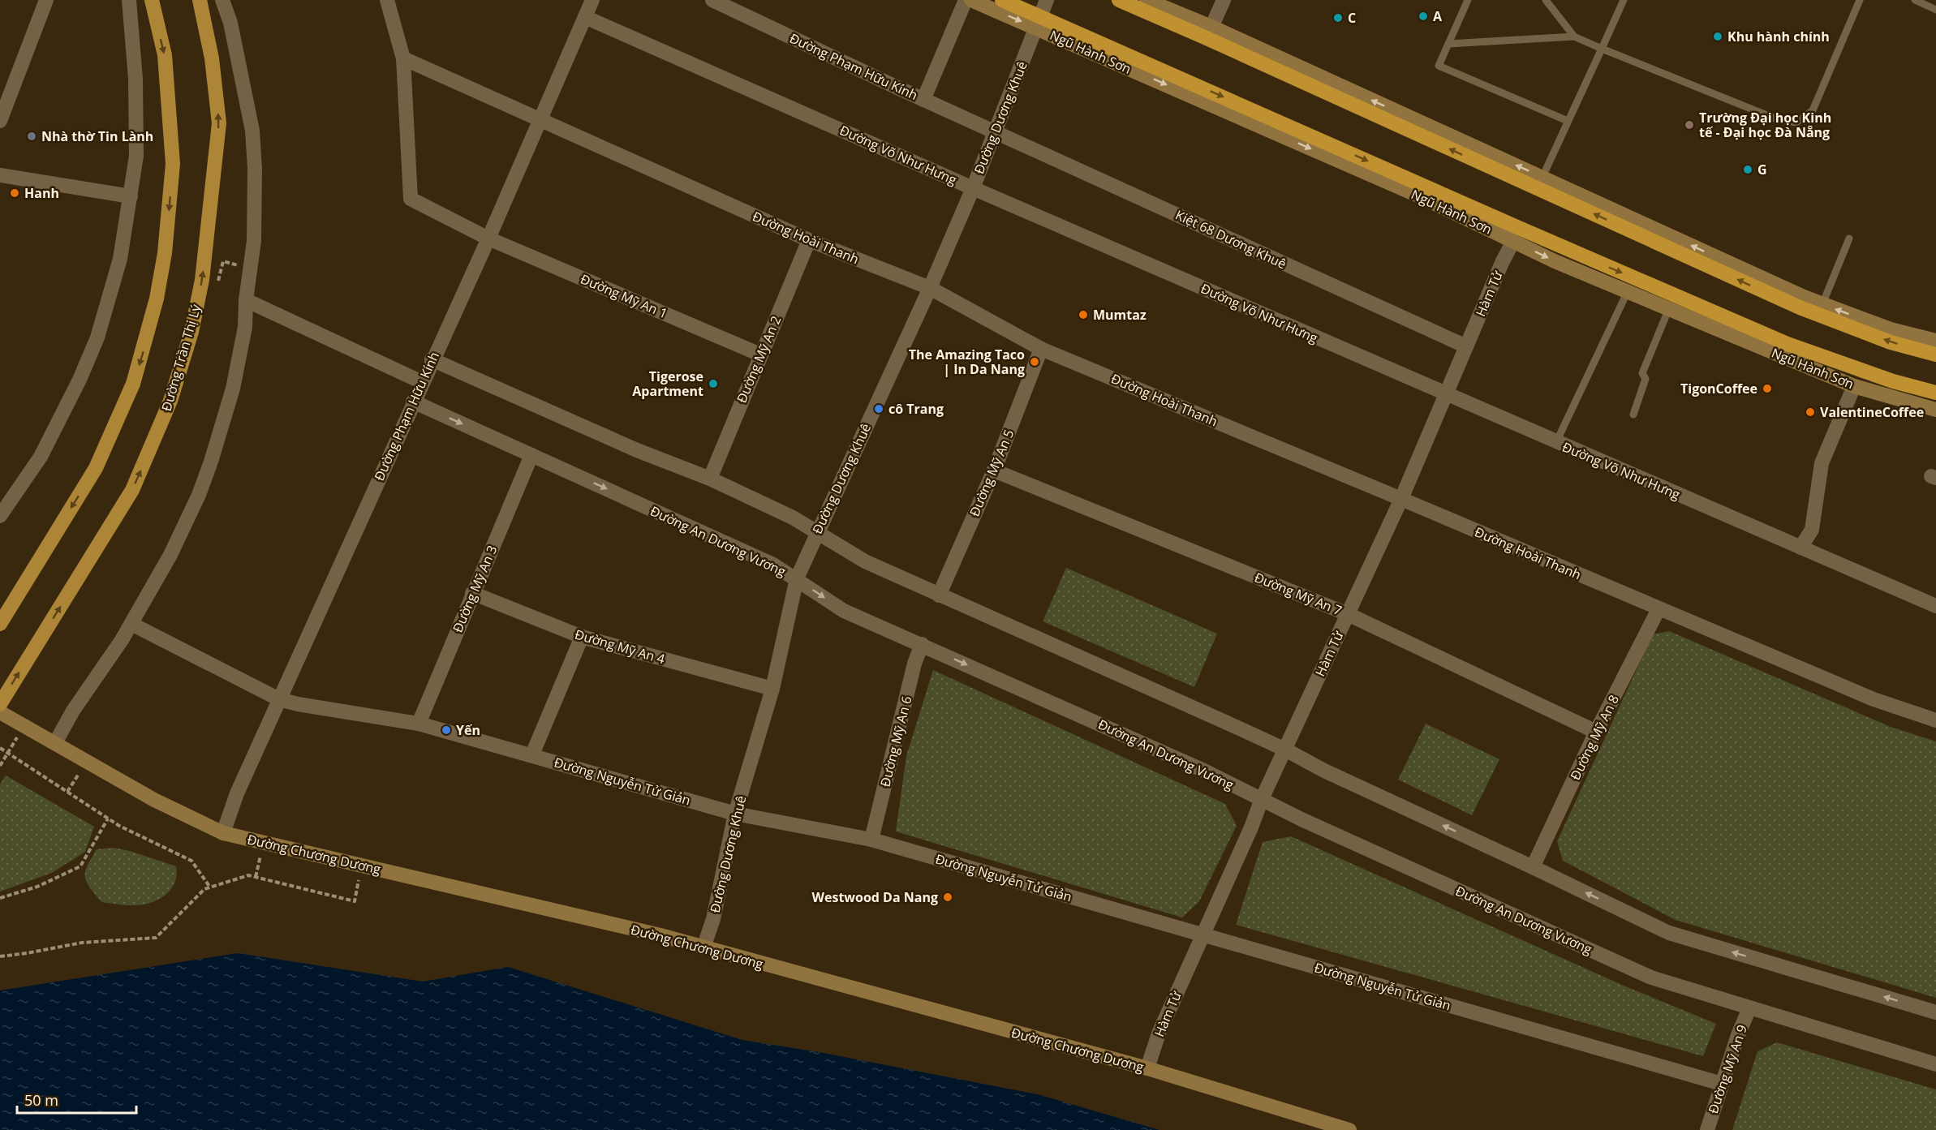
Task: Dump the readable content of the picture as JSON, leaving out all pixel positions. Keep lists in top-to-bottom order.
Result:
{
  "streets": {
    "highway": ["Ngũ Hành Sơn"],
    "main road": ["Đường Trần Thị Lý", "Đường Chương Dương"],
    "street": [
      "Đường Phạm Hữu Kính",
      "Đường Dương Khuê",
      "Đường Võ Như Hưng",
      "Đường Hoài Thanh",
      "Kiệt 68 Dương Khuê",
      "Hàm Tử",
      "Đường Mỹ An 1",
      "Đường Mỹ An 2",
      "Đường Mỹ An 5",
      "Đường An Dương Vương",
      "Đường Mỹ An 3",
      "Đường Mỹ An 7",
      "Đường Mỹ An 4",
      "Đường Mỹ An 8",
      "Đường Mỹ An 6",
      "Đường Nguyễn Tử Giản",
      "Đường Mỹ An 9"
    ]
  },
  "crossings": [
    ["Ngũ Hành Sơn", "Đường Dương Khuê"],
    ["Ngũ Hành Sơn", "Hàm Tử"],
    ["Đường Phạm Hữu Kính", "Đường Dương Khuê"],
    ["Đường Phạm Hữu Kính", "Đường Võ Như Hưng"],
    ["Đường Phạm Hữu Kính", "Đường Hoài Thanh"],
    ["Đường Phạm Hữu Kính", "Kiệt 68 Dương Khuê"],
    ["Đường Phạm Hữu Kính", "Đường Mỹ An 1"],
    ["Đường Phạm Hữu Kính", "Đường An Dương Vương"],
    ["Đường Phạm Hữu Kính", "Đường Nguyễn Tử Giản"],
    ["Đường Phạm Hữu Kính", "Đường Chương Dương"],
    ["Đường Dương Khuê", "Đường Võ Như Hưng"],
    ["Đường Dương Khuê", "Đường Hoài Thanh"],
    ["Đường Dương Khuê", "Kiệt 68 Dương Khuê"],
    ["Đường Dương Khuê", "Đường An Dương Vương"],
    ["Đường Dương Khuê", "Đường Mỹ An 4"],
    ["Đường Dương Khuê", "Đường Nguyễn Tử Giản"],
    ["Đường Dương Khuê", "Đường Chương Dương"],
    ["Đường Võ Như Hưng", "Hàm Tử"],
    ["Đường Hoài Thanh", "Hàm Tử"],
    ["Đường Hoài Thanh", "Đường Mỹ An 1"],
    ["Đường Hoài Thanh", "Đường Mỹ An 2"],
    ["Đường Hoài Thanh", "Đường Mỹ An 5"],
    ["Đường Hoài Thanh", "Đường Mỹ An 8"],
    ["Kiệt 68 Dương Khuê", "Hàm Tử"],
    ["Hàm Tử", "Đường An Dương Vương"],
    ["Hàm Tử", "Đường Mỹ An 7"],
    ["Hàm Tử", "Đường Nguyễn Tử Giản"],
    ["Hàm Tử", "Đường Chương Dương"],
    ["Đường Mỹ An 1", "Đường Mỹ An 2"],
    ["Đường Mỹ An 5", "Đường Mỹ An 7"],
    ["Đường An Dương Vương", "Đường Mỹ An 3"],
    ["Đường An Dương Vương", "Đường Mỹ An 6"],
    ["Đường An Dương Vương", "Đường Mỹ An 9"],
    ["Đường Mỹ An 3", "Đường Mỹ An 4"],
    ["Đường Mỹ An 3", "Đường Nguyễn Tử Giản"],
    ["Đường Mỹ An 7", "Đường Mỹ An 8"],
    ["Đường Mỹ An 6", "Đường Nguyễn Tử Giản"],
    ["Đường Nguyễn Tử Giản", "Đường Mỹ An 9"]
  ],
  "places": [
    "A",
    "C",
    "Khu hành chính",
    "Trường Đại học Kinh tế - Đại học Đà Nẵng",
    "Nhà thờ Tin Lành",
    "G",
    "Hanh",
    "Mumtaz",
    "The Amazing Taco | In Da Nang",
    "Tigerose Apartment",
    "TigonCoffee",
    "cô Trang",
    "ValentineCoffee",
    "Yến",
    "Westwood Da Nang"
  ],
  "scale_bar": "50 m"
}
